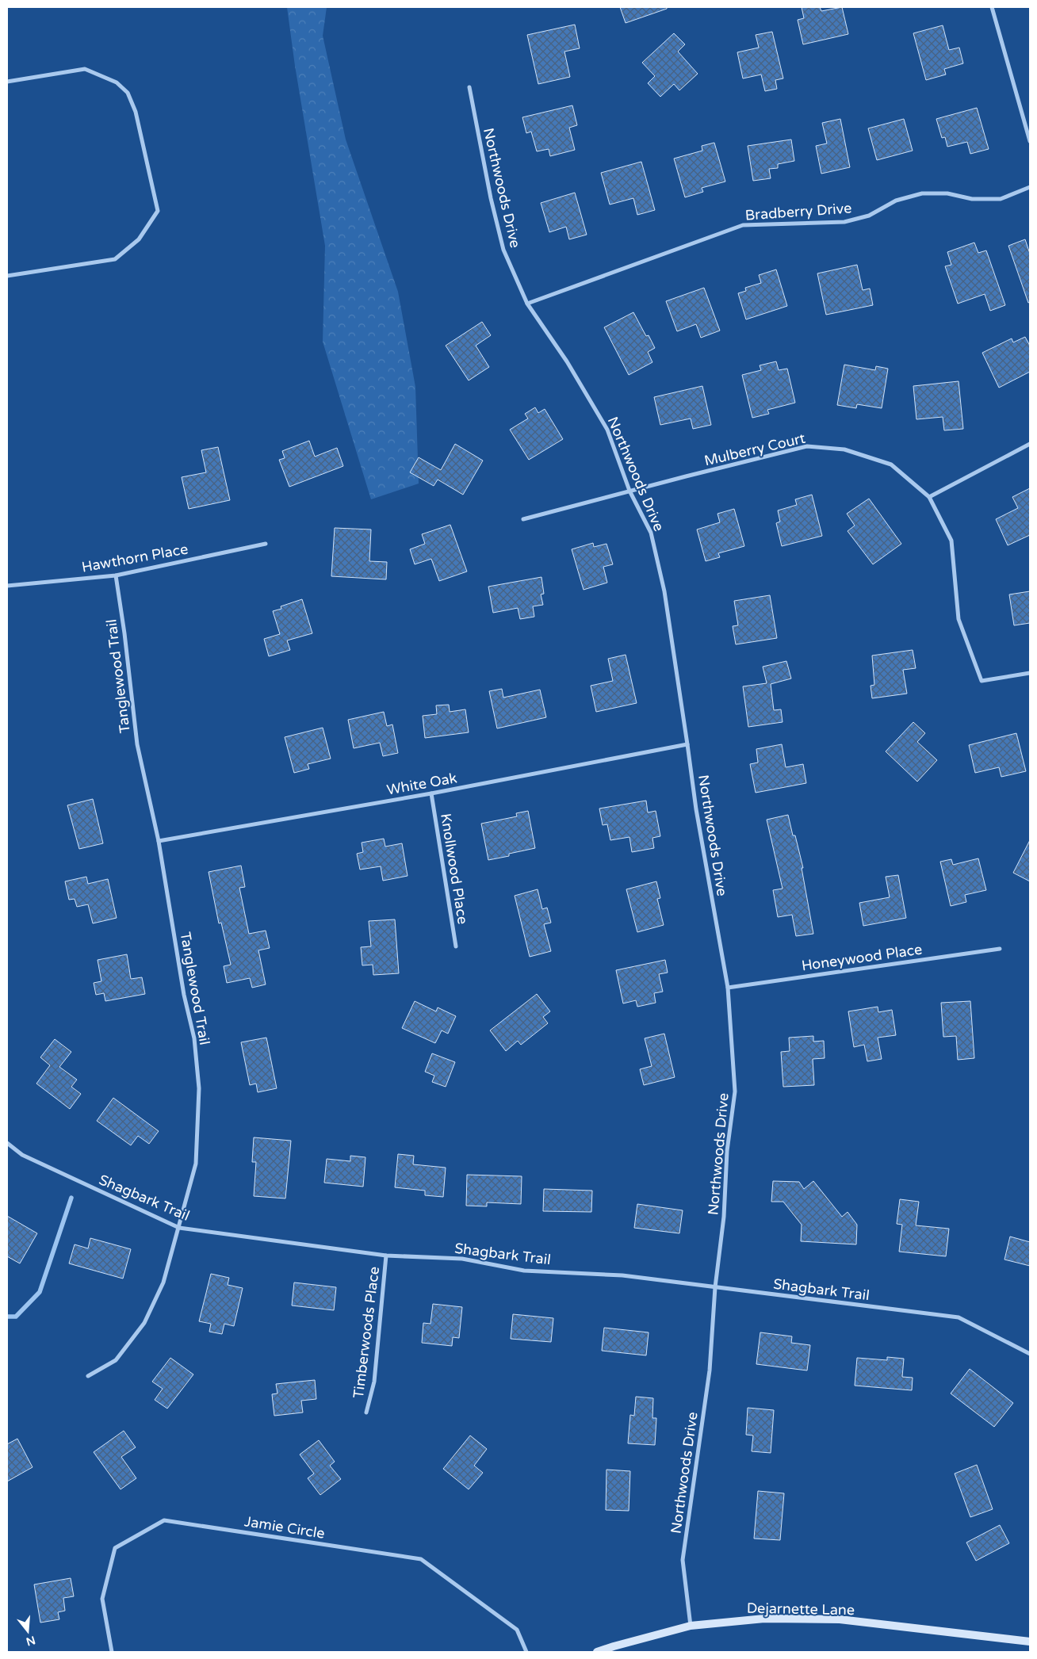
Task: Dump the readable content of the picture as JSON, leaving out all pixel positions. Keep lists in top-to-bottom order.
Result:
{
  "streets": {
    "main road": ["Dejarnette Lane"],
    "street": [
      "Northwoods Drive",
      "Bradberry Drive",
      "Mulberry Court",
      "Hawthorn Place",
      "Tanglewood Trail",
      "White Oak",
      "Knollwood Place",
      "Honeywood Place",
      "Shagbark Trail",
      "Timberwoods Place",
      "Jamie Circle"
    ]
  },
  "crossings": [
    ["Northwoods Drive", "Bradberry Drive"],
    ["Northwoods Drive", "Mulberry Court"],
    ["Northwoods Drive", "White Oak"],
    ["Northwoods Drive", "Honeywood Place"],
    ["Northwoods Drive", "Shagbark Trail"],
    ["Northwoods Drive", "Dejarnette Lane"],
    ["Hawthorn Place", "Tanglewood Trail"],
    ["Tanglewood Trail", "White Oak"],
    ["Tanglewood Trail", "Shagbark Trail"],
    ["White Oak", "Knollwood Place"],
    ["Shagbark Trail", "Timberwoods Place"]
  ],
  "north": "bottom"
}
